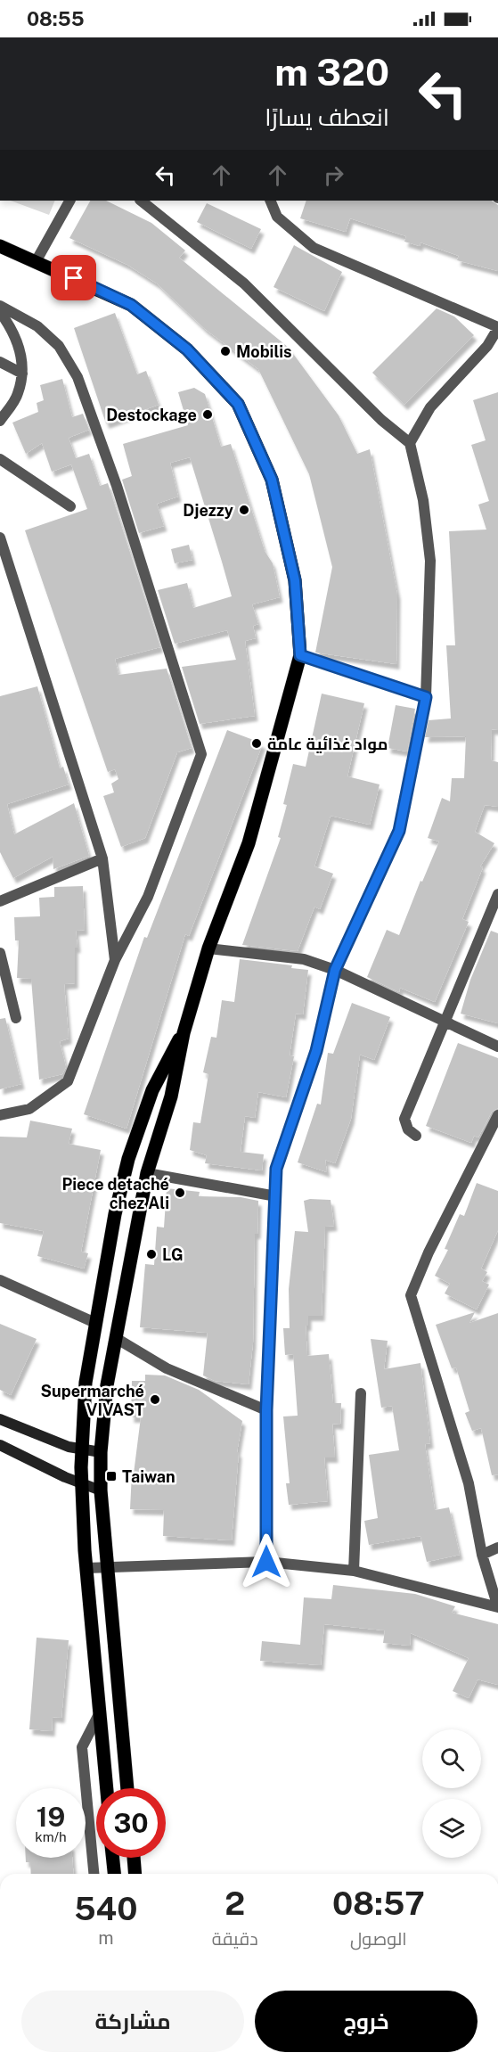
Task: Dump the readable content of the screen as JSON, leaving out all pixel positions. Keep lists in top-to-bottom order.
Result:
{
  "places": {
    "other": [
      "Mobilis",
      "Destockage",
      "Djezzy",
      "مواد غذائية عامة",
      "Piece detaché chez Ali",
      "LG",
      "Supermarché VIVAST"
    ],
    "transit": ["Taiwan"]
  },
  "page": {
    "status": "08:55",
    "turn": ["320 m", "انعطف يسارًا"],
    "speed": "19 km/h",
    "limit": "30",
    "eta": [
      "08:57",
      "الوصول",
      "2",
      "دقيقة",
      "540",
      "m"
    ],
    "buttons": ["خروج", "مشاركة"]
  }
}
